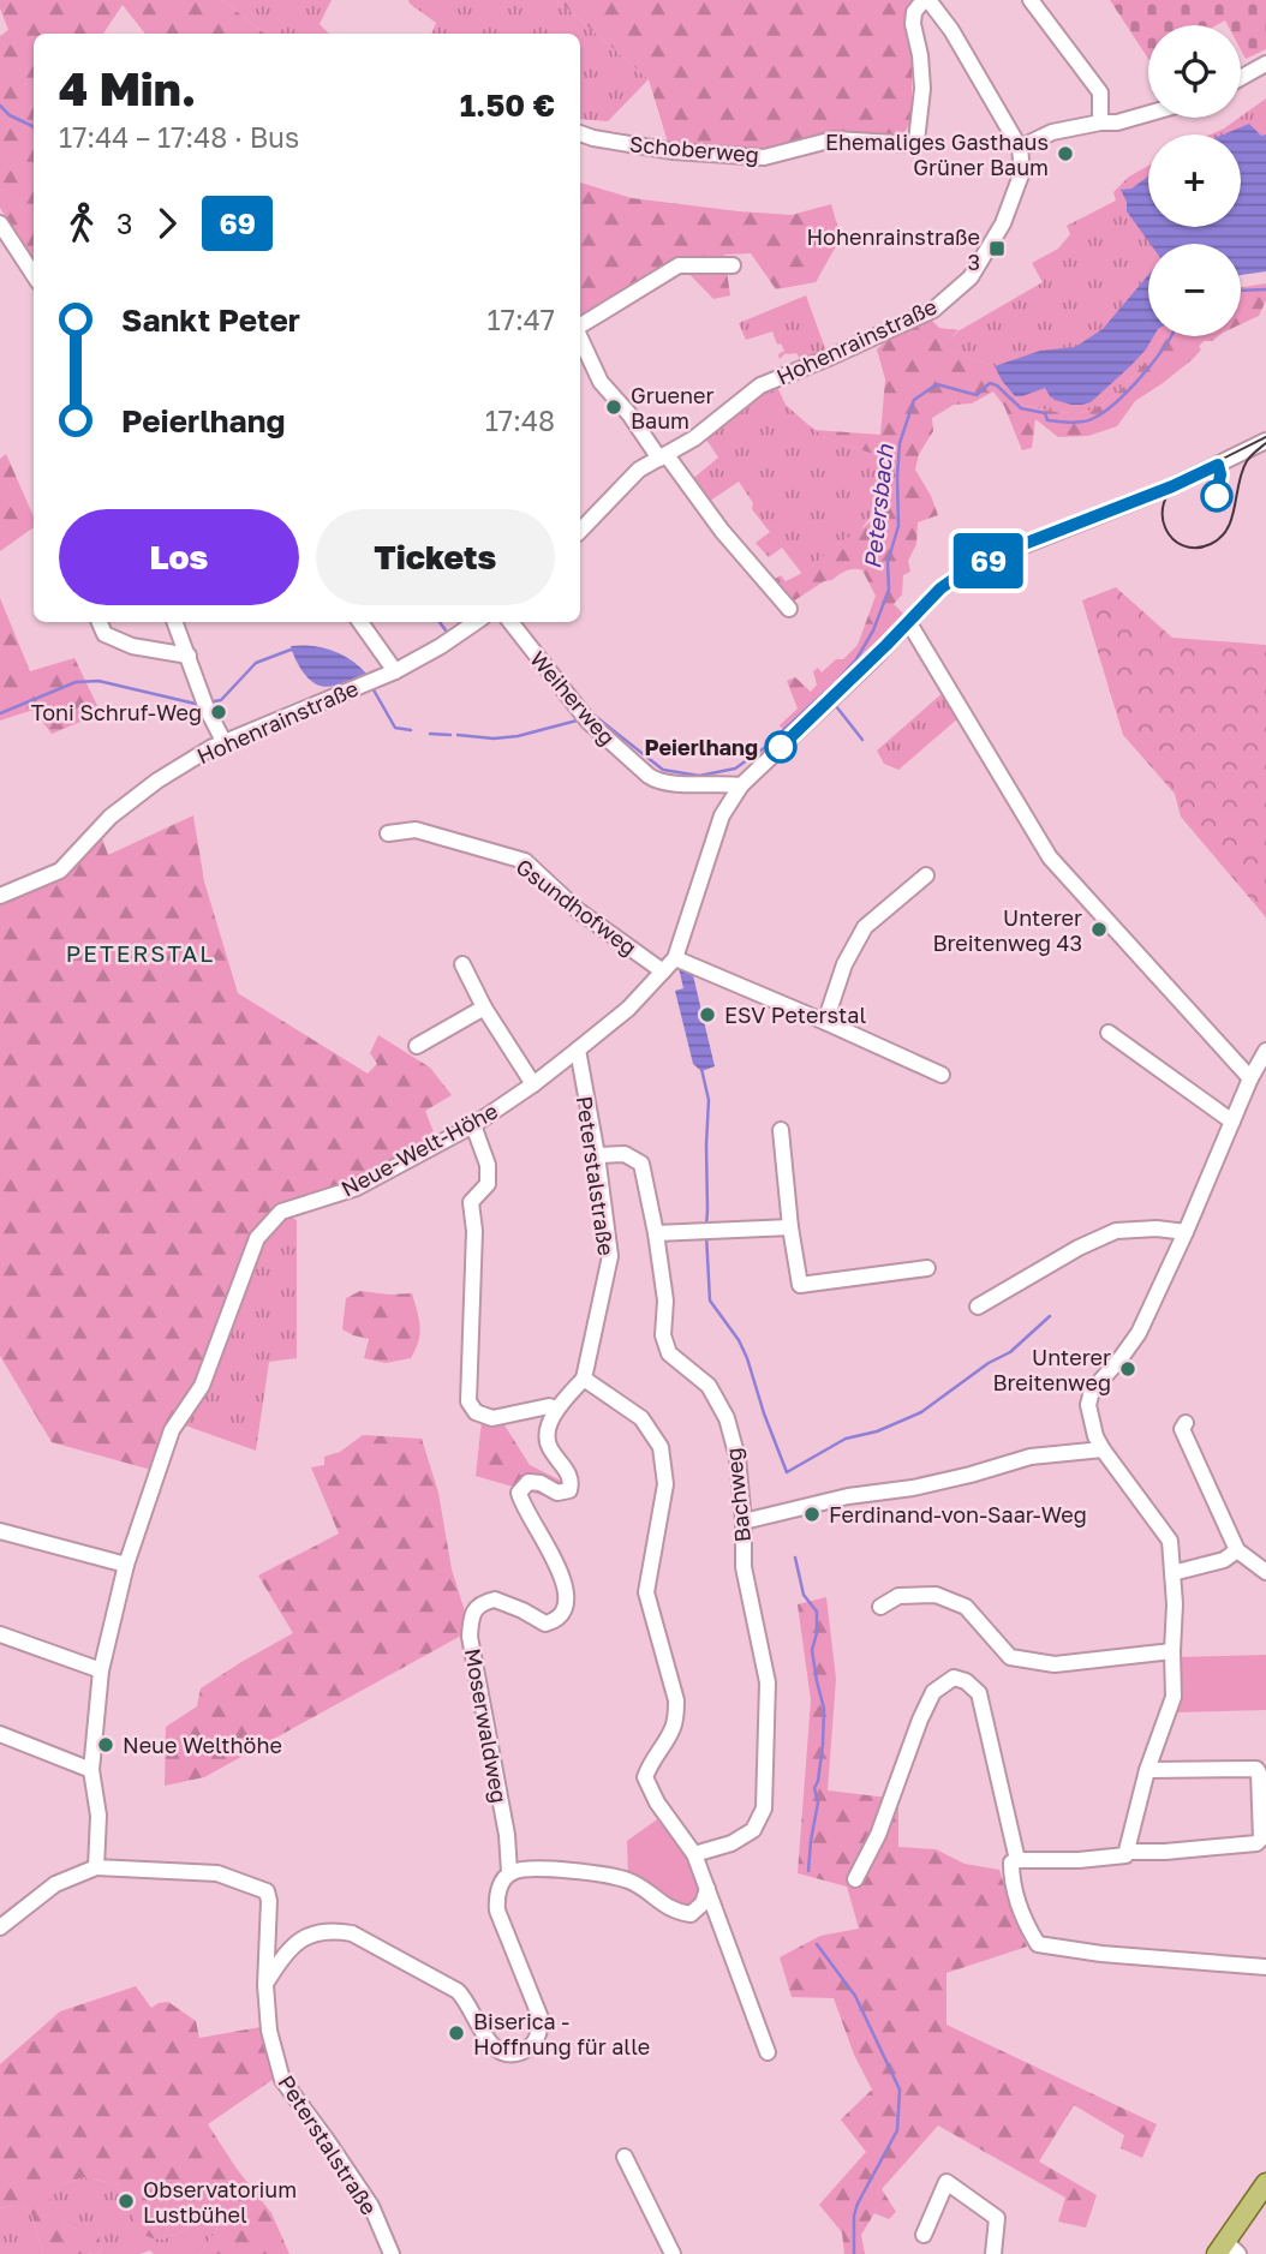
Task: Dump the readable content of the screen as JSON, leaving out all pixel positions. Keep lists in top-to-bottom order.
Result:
{
  "streets": {
    "street": [
      "Schoberweg",
      "Hohenrainstraße",
      "Weiherweg",
      "Gsundhofweg",
      "Neue-Welt-Höhe",
      "Peterstalstraße",
      "Bachweg",
      "Moserwaldweg"
    ]
  },
  "crossings": [
    ["Neue-Welt-Höhe", "Peterstalstraße"],
    ["Peterstalstraße", "Bachweg"]
  ],
  "districts": ["PETERSTAL"],
  "water": ["Petersbach"],
  "places": {
    "other": [
      "Ehemaliges Gasthaus Grüner Baum",
      "Gruener Baum",
      "Toni Schruf-Weg",
      "Peierlhang",
      "Unterer Breitenweg 43",
      "ESV Peterstal",
      "Unterer Breitenweg",
      "Ferdinand-von-Saar-Weg",
      "Neue Welthöhe",
      "Biserica - Hoffnung für alle",
      "Observatorium Lustbühel"
    ],
    "transit": ["Hohenrainstraße 3"]
  },
  "lines": ["bus line 69"],
  "page": {
    "on_map": "69",
    "map_buttons": ["+", "−"],
    "heading": ["4 Min.", "17:44 – 17:48 · Bus", "1.50 €"],
    "legs": ["3", "69"],
    "list": [
      {
        "name": "Sankt Peter",
        "value": "17:47"
      },
      {
        "name": "Peierlhang",
        "value": "17:48"
      }
    ],
    "buttons": ["Los", "Tickets"]
  }
}
